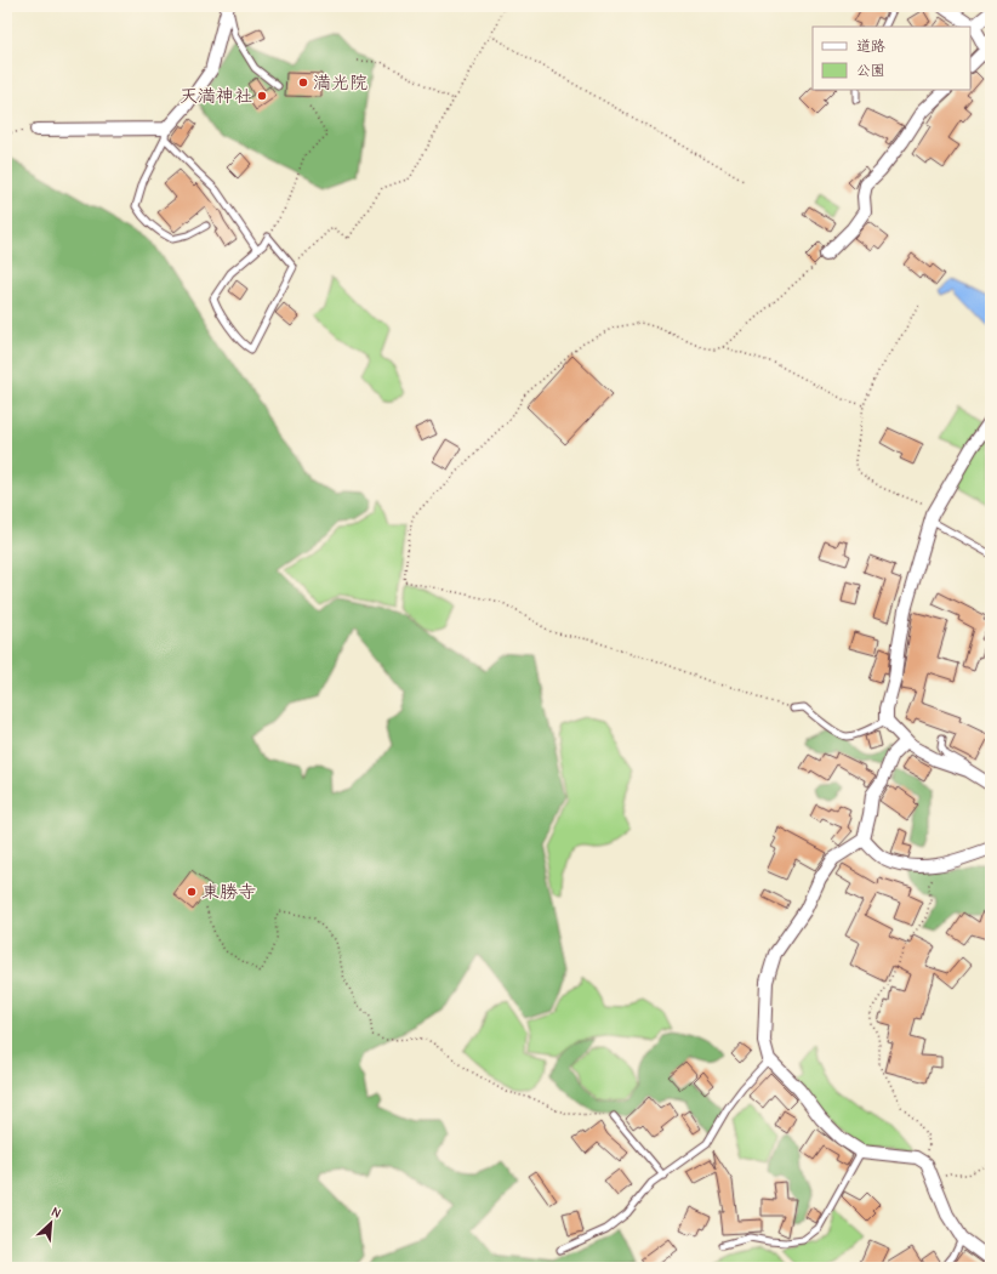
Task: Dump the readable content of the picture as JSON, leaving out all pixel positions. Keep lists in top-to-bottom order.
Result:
{
  "places": ["満光院", "天満神社", "東勝寺"],
  "legend": ["道路", "公園"],
  "north": "top right"
}
